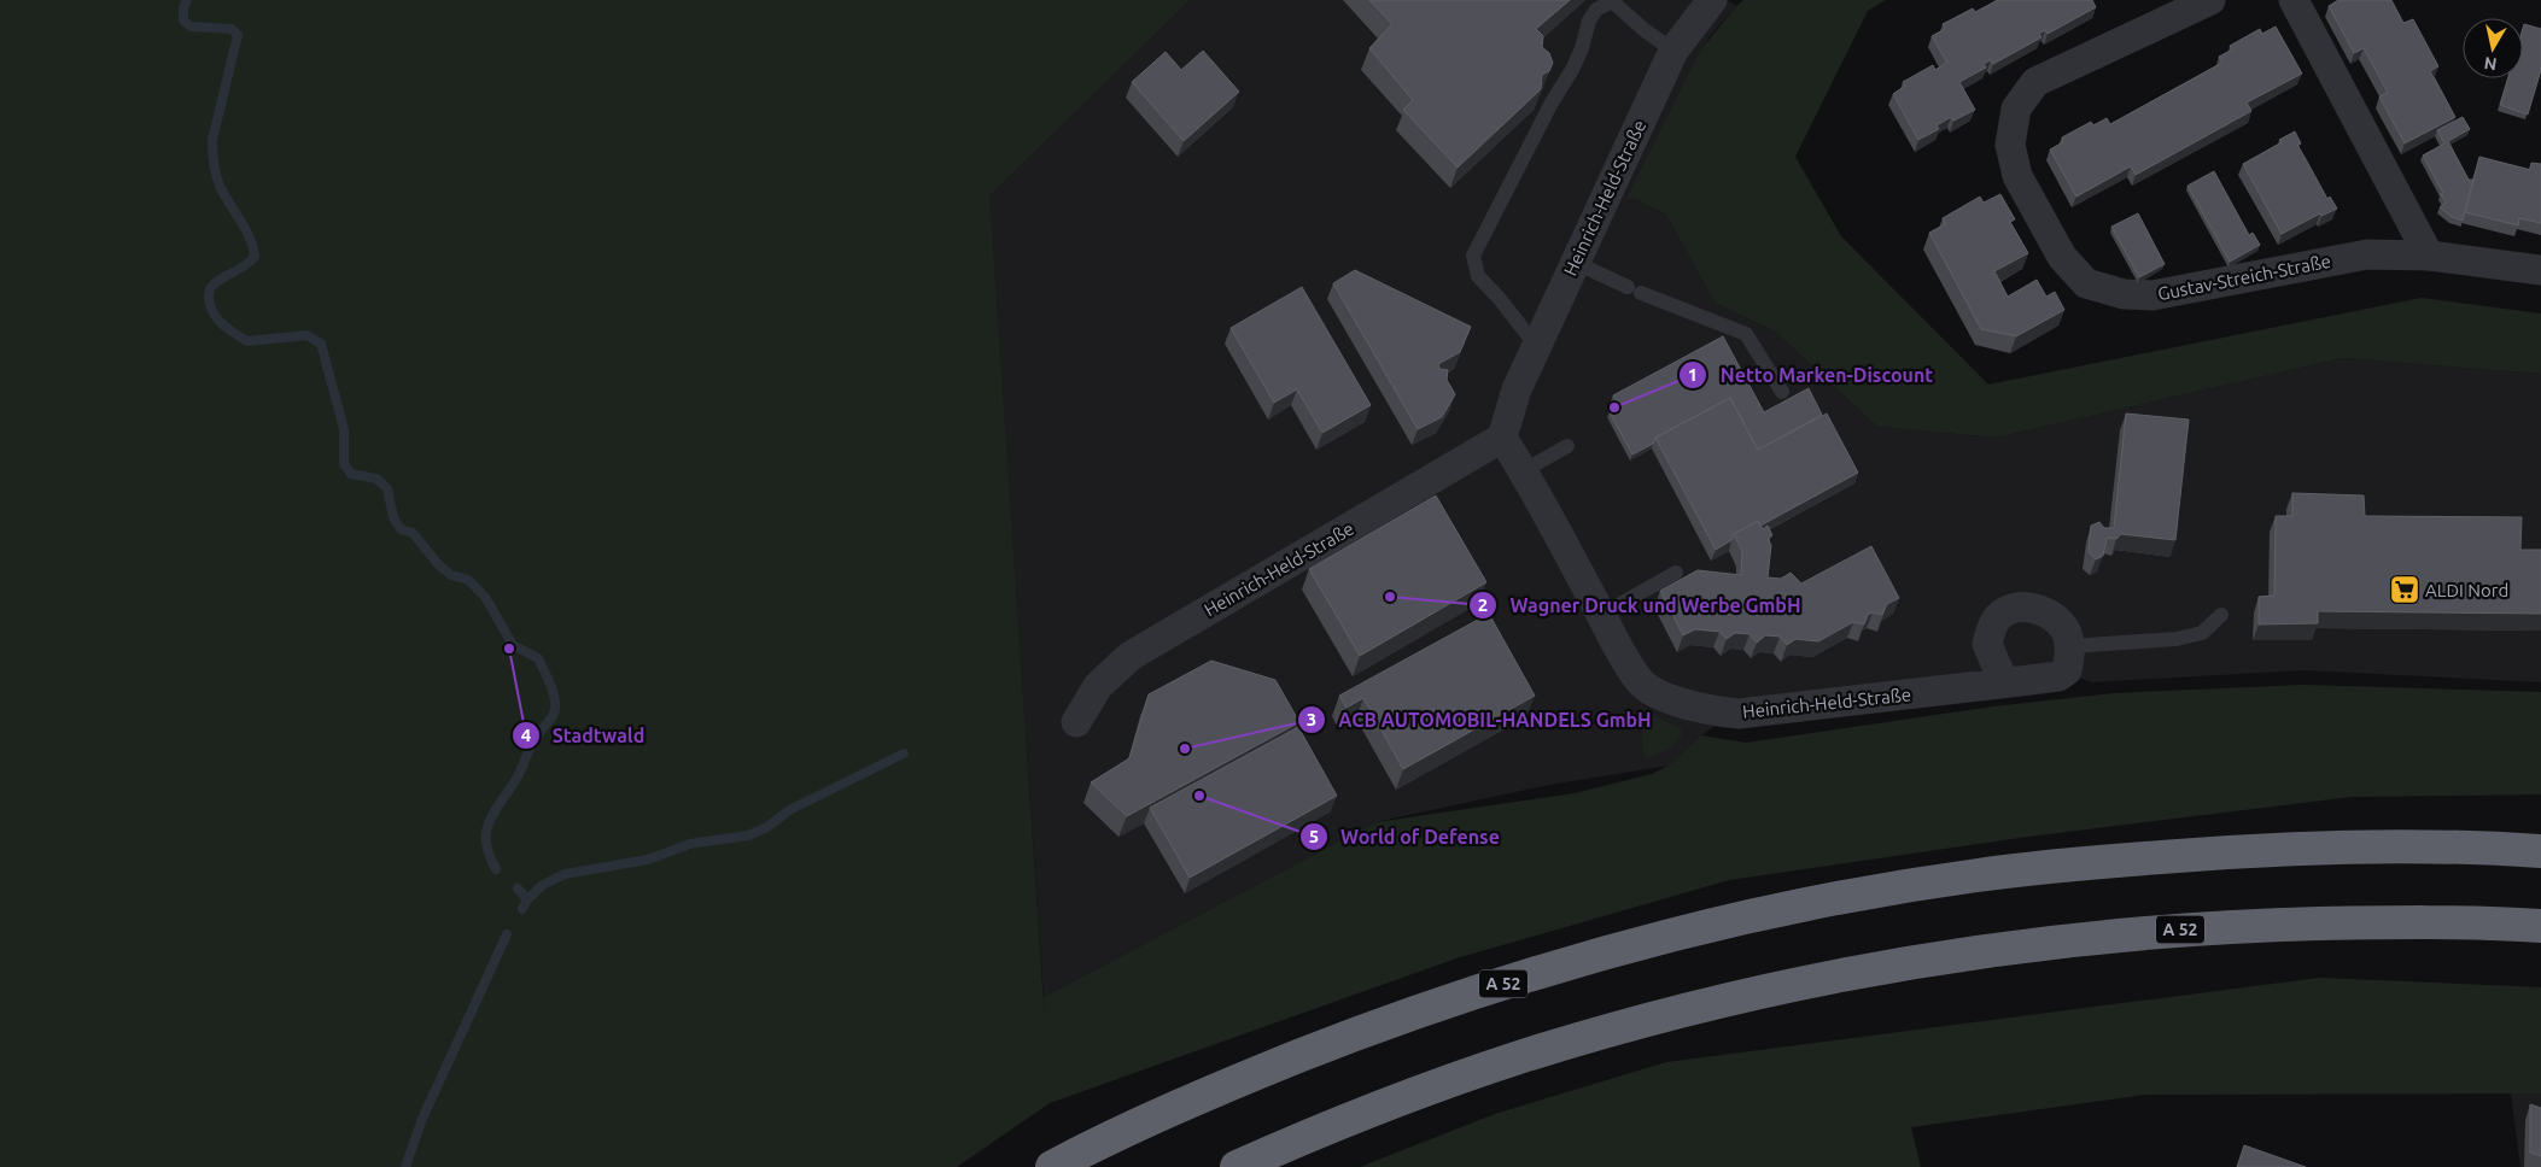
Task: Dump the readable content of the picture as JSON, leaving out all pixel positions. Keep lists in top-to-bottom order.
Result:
{
  "streets": {
    "highway": ["A 52"],
    "street": ["Heinrich-Held-Straße", "Gustav-Streich-Straße"]
  },
  "places": {
    "other": [
      "Netto Marken-Discount",
      "Wagner Druck und Werbe GmbH",
      "Stadtwald",
      "ACB AUTOMOBIL-HANDELS GmbH",
      "World of Defense"
    ],
    "supermarket": ["ALDI Nord"]
  },
  "north": "bottom"
}
